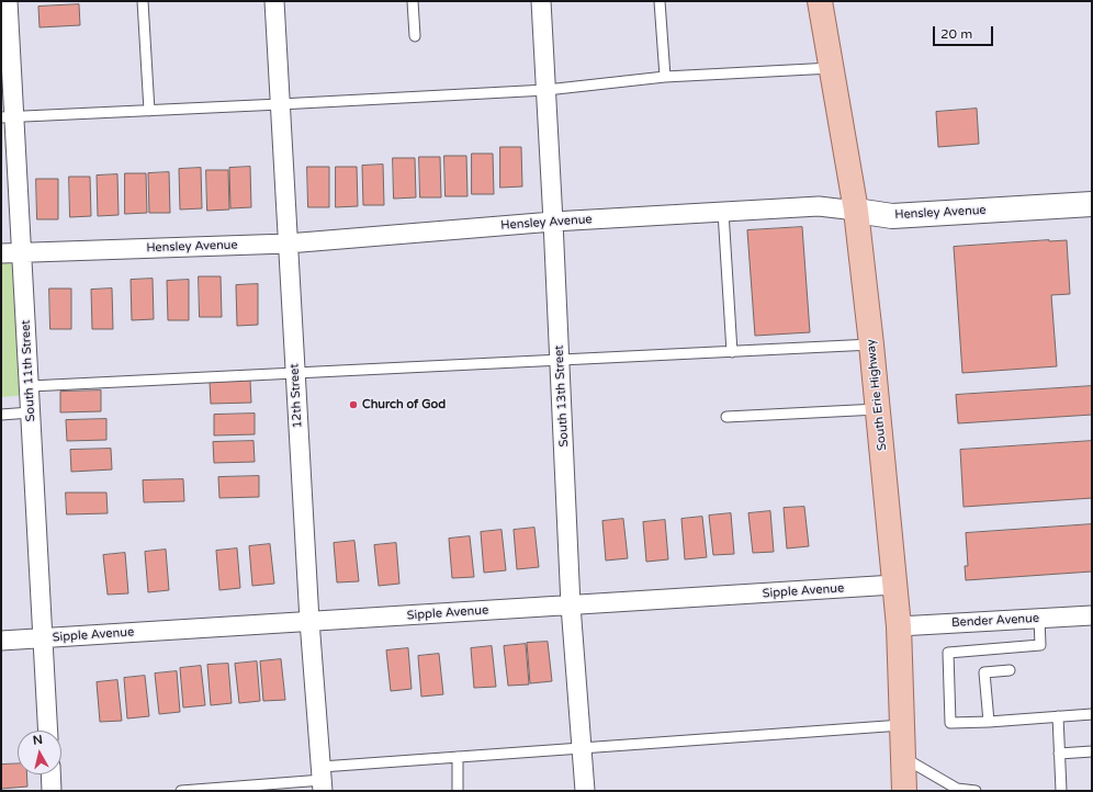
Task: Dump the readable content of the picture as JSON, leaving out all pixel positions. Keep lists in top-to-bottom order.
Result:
{
  "streets": {
    "main road": ["South Erie Highway"],
    "street": [
      "Hensley Avenue",
      "South 11th Street",
      "12th Street",
      "South 13th Street",
      "Sipple Avenue",
      "Bender Avenue"
    ]
  },
  "crossings": [
    ["Hensley Avenue", "South 11th Street"],
    ["Hensley Avenue", "South Erie Highway"],
    ["Hensley Avenue", "12th Street"],
    ["Hensley Avenue", "South 13th Street"],
    ["South 11th Street", "Sipple Avenue"],
    ["South Erie Highway", "Sipple Avenue"],
    ["South Erie Highway", "Bender Avenue"],
    ["12th Street", "Sipple Avenue"],
    ["South 13th Street", "Sipple Avenue"]
  ],
  "places": ["Church of God"],
  "scale_bar": "20 m",
  "north": "top"
}
